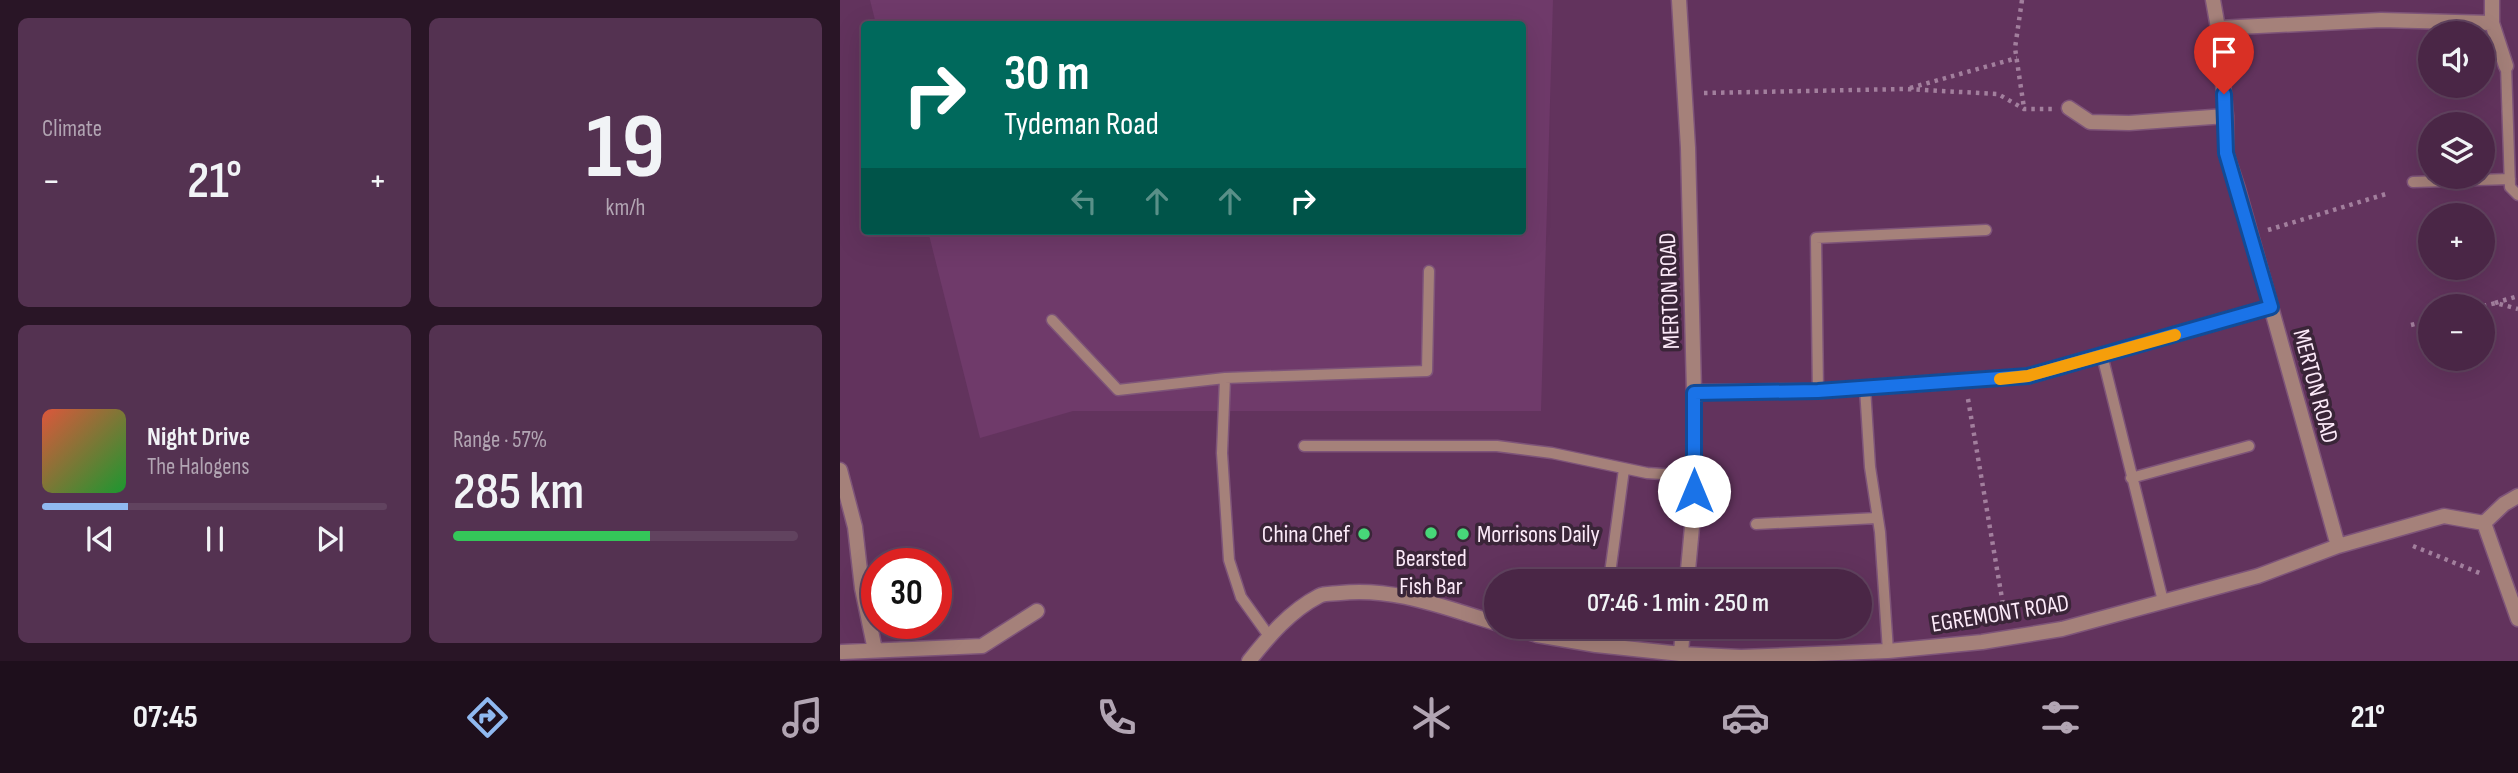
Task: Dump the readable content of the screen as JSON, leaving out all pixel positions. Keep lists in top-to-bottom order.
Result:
{
  "streets": {
    "street": ["MERTON ROAD", "EGREMONT ROAD"]
  },
  "crossings": [
    ["MERTON ROAD", "EGREMONT ROAD"]
  ],
  "places": ["Bearsted Fish Bar", "China Chef", "Morrisons Daily"],
  "page": {
    "tile": [
      "Climate",
      ["19", "km/h"],
      ["Range · 57%", "285 km"]
    ],
    "map_buttons": ["+", "−"],
    "turn": ["30 m", "Tydeman Road"],
    "heat": ["−", "21°", "+"],
    "song": ["Night Drive", "The Halogens"],
    "limit": "30",
    "trip": "07:46 · 1 min · 250 m",
    "tabs": ["07:45", "21°"]
  }
}
